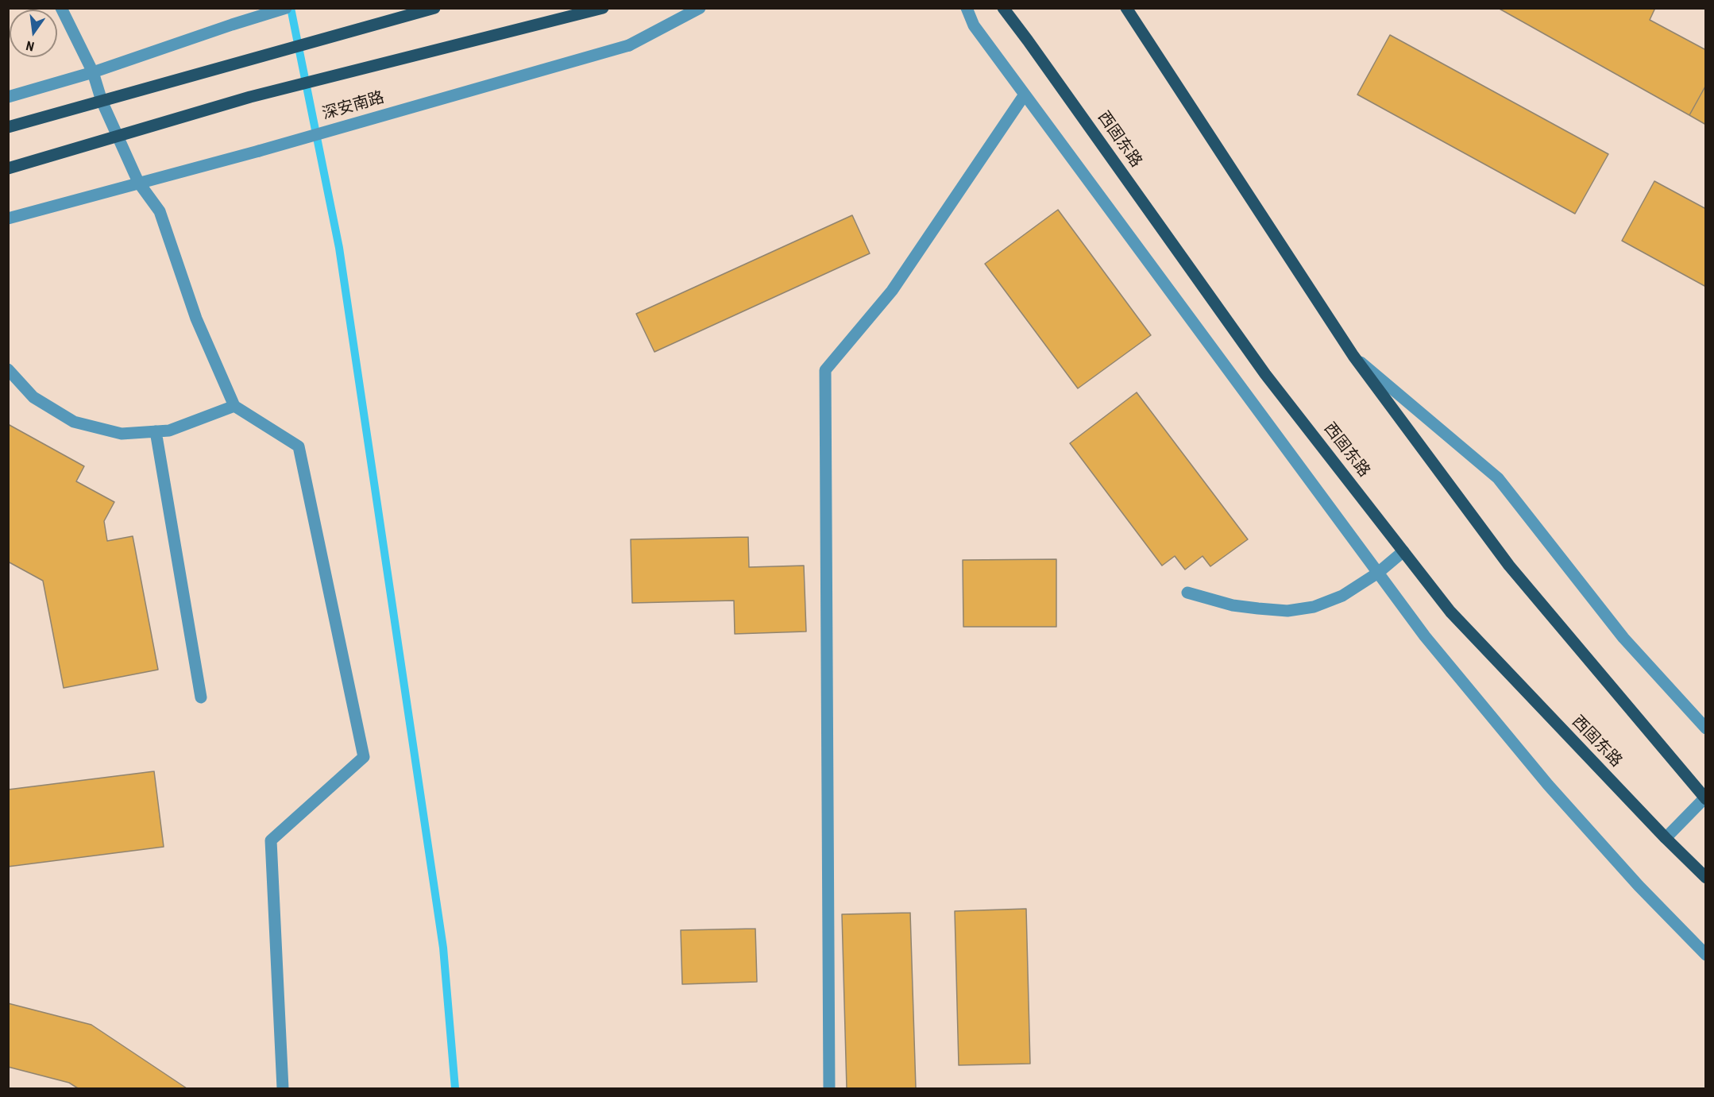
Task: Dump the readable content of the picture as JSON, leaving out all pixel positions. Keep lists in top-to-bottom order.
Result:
{
  "streets": {
    "main road": ["西固东路"],
    "street": ["深安南路"]
  },
  "north": "bottom"
}
